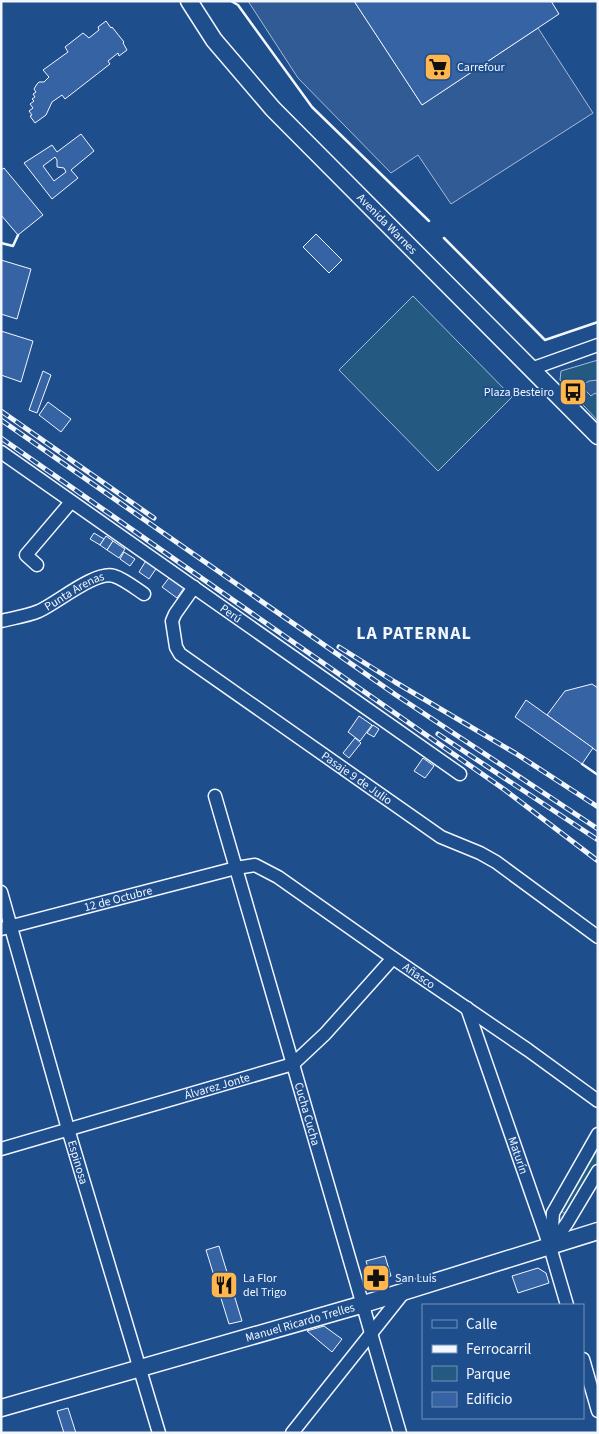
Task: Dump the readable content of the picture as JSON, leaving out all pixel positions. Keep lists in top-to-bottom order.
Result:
{
  "streets": {
    "main road": ["Avenida Warnes", "Manuel Ricardo Trelles"],
    "street": [
      "Punta Arenas",
      "Perú",
      "Pasaje 9 de Julio",
      "12 de Octubre",
      "Añasco",
      "Álvarez Jonte",
      "Cucha Cucha",
      "Maturín",
      "Espinosa"
    ]
  },
  "crossings": [
    ["Perú", "Pasaje 9 de Julio"],
    ["12 de Octubre", "Añasco"],
    ["12 de Octubre", "Cucha Cucha"],
    ["12 de Octubre", "Espinosa"],
    ["Añasco", "Álvarez Jonte"],
    ["Añasco", "Cucha Cucha"],
    ["Añasco", "Maturín"],
    ["Álvarez Jonte", "Cucha Cucha"],
    ["Álvarez Jonte", "Espinosa"],
    ["Cucha Cucha", "Manuel Ricardo Trelles"],
    ["Maturín", "Manuel Ricardo Trelles"],
    ["Espinosa", "Manuel Ricardo Trelles"]
  ],
  "districts": ["LA PATERNAL"],
  "places": {
    "supermarket": ["Carrefour"],
    "bus stop": ["Plaza Besteiro"],
    "pharmacy": ["San Luis"],
    "restaurant": ["La Flor del Trigo"]
  },
  "legend": [
    "Calle",
    "Ferrocarril",
    "Parque",
    "Edificio"
  ]
}
